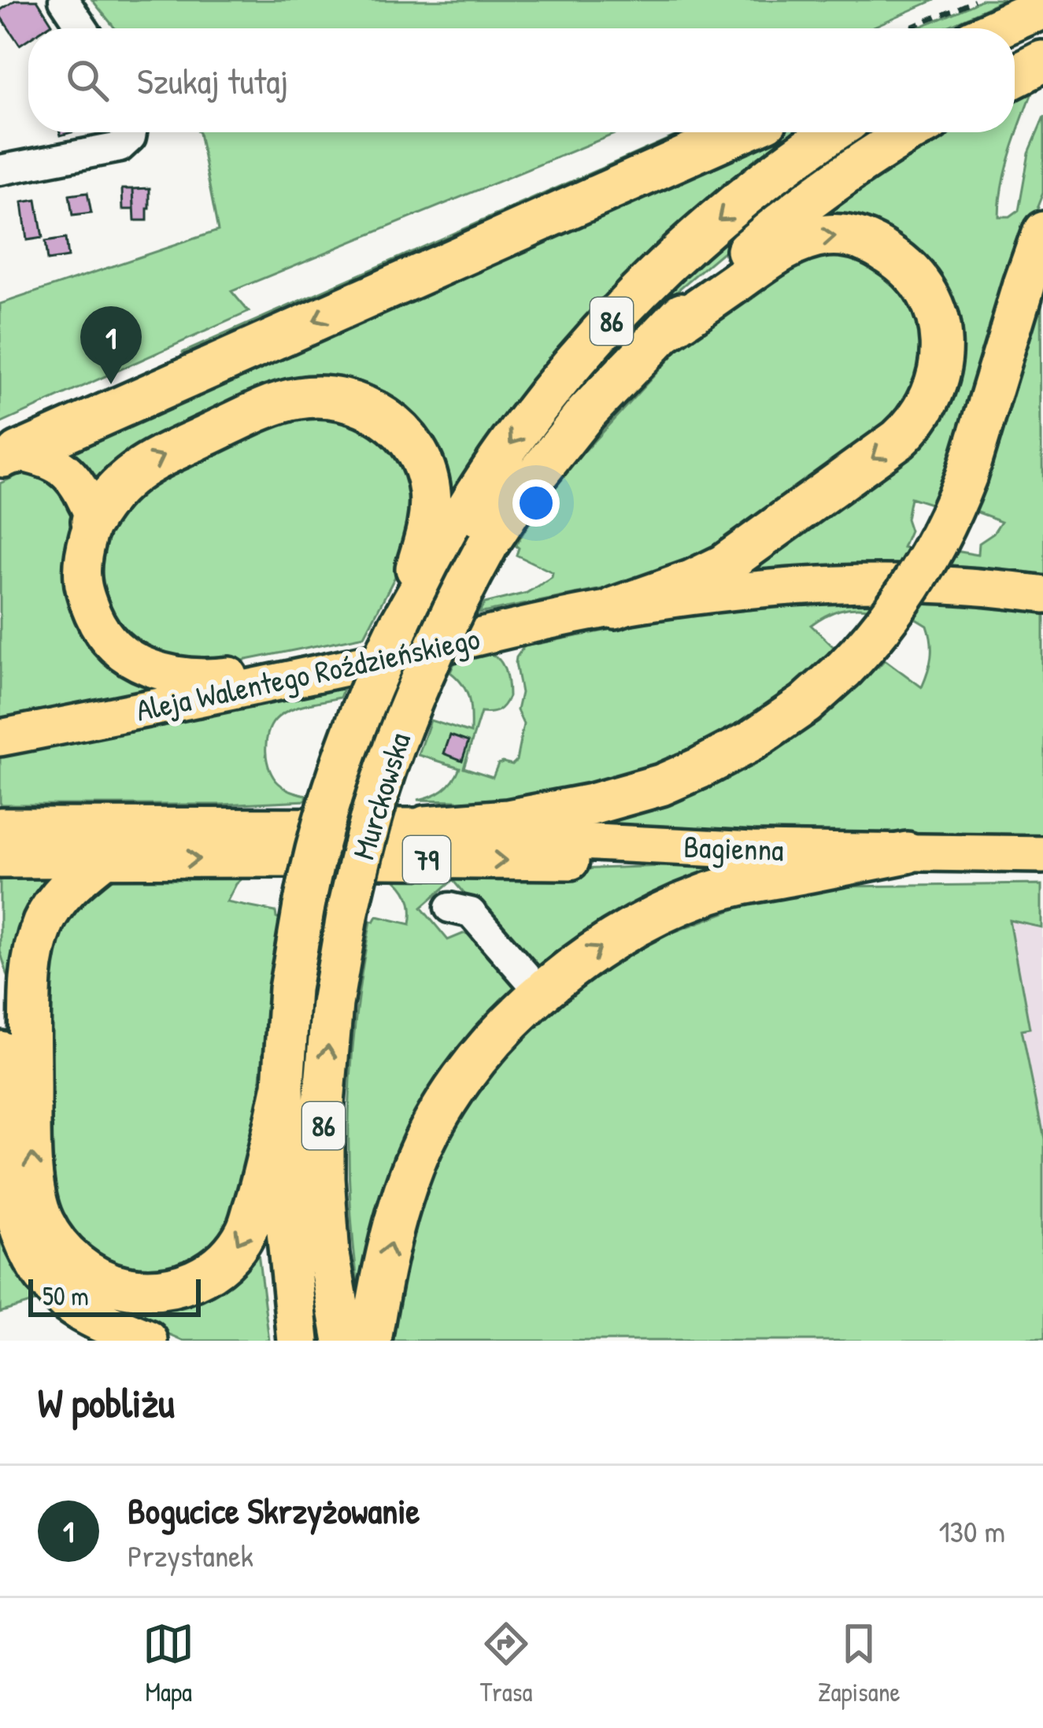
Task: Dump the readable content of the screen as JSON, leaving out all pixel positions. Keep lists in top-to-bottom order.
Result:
{
  "streets": {
    "highway": ["86", "Murckowska"],
    "main road": ["Aleja Walentego Roździeńskiego", "Bagienna", "79"]
  },
  "crossings": [
    ["86", "Murckowska"],
    ["Bagienna", "79"]
  ],
  "scale_bar": "50 m",
  "page": {
    "search": "Szukaj tutaj",
    "pins": "1",
    "scale": "50 m",
    "heading": "W pobliżu",
    "list": [
      {
        "mark": "1",
        "name": "Bogucice Skrzyżowanie",
        "note": "Przystanek",
        "value": "130 m"
      }
    ],
    "nav": ["Mapa", "Trasa", "Zapisane"]
  }
}
